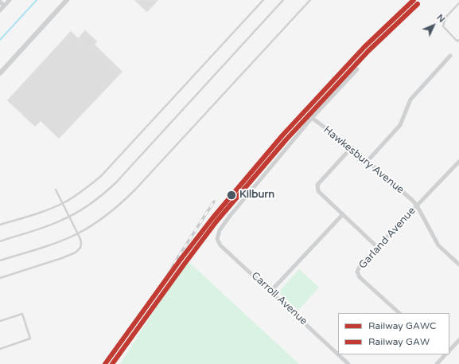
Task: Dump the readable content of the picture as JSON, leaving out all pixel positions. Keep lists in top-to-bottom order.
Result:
{
  "streets": {
    "street": ["Hawkesbury Avenue", "Garland Avenue", "Carroll Avenue"]
  },
  "crossings": [
    ["Hawkesbury Avenue", "Garland Avenue"],
    ["Hawkesbury Avenue", "Carroll Avenue"]
  ],
  "places": ["Kilburn"],
  "lines": ["rail line GAWC", "rail line GAW"],
  "legend": ["Railway GAWC", "Railway GAW"],
  "north": "top right"
}
